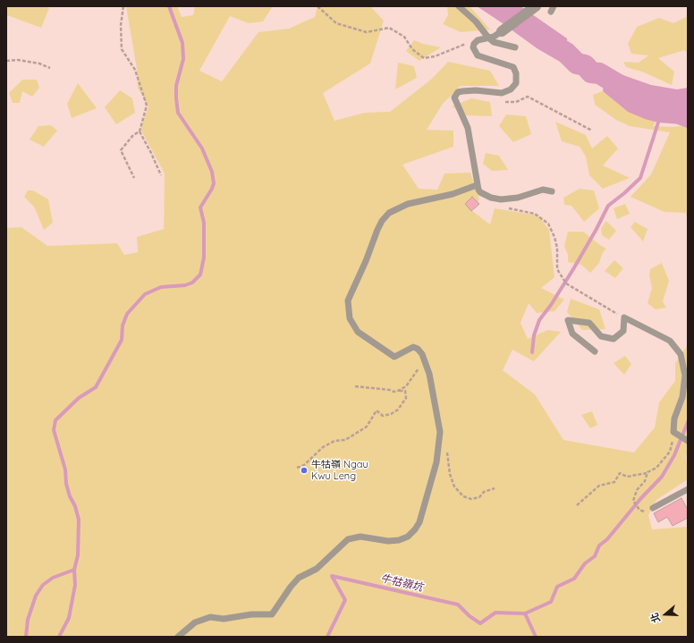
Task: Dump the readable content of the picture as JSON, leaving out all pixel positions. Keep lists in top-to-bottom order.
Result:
{
  "water": ["牛牯嶺坑"],
  "places": ["牛牯嶺 Ngau Kwu Leng"],
  "north": "left"
}
